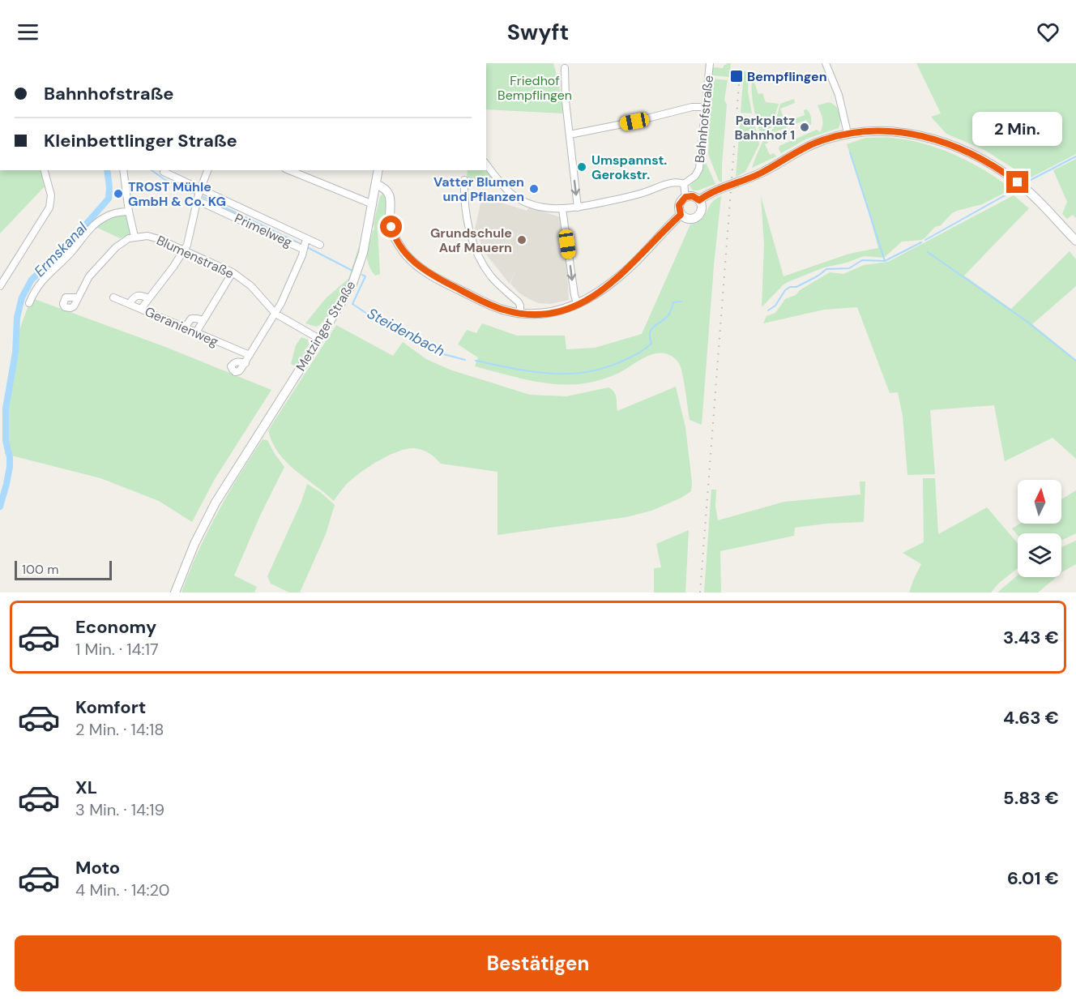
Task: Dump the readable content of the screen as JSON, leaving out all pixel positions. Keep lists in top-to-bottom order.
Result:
{
  "streets": {
    "street": [
      "Bahnhofstraße",
      "Primelweg",
      "Blumenstraße",
      "Metzinger Straße",
      "Geranienweg"
    ]
  },
  "crossings": [
    ["Blumenstraße", "Metzinger Straße"]
  ],
  "water": ["Ermskanal", "Steidenbach"],
  "parks": ["Friedhof Bempflingen"],
  "places": {
    "transit": ["Bempflingen"],
    "other": [
      "Parkplatz Bahnhof 1",
      "Umspannst. Gerokstr.",
      "Vatter Blumen und Pflanzen",
      "TROST Mühle GmbH & Co. KG",
      "Grundschule Auf Mauern"
    ]
  },
  "scale_bar": "100 m",
  "north": "top",
  "page": {
    "header": "Swyft",
    "banner": ["Bahnhofstraße", "Kleinbettlinger Straße"],
    "bubble": "2 Min.",
    "scale": "100 m",
    "list": [
      {
        "name": "Economy",
        "note": "1 Min. · 14:17",
        "value": "3.43 €"
      },
      {
        "name": "Komfort",
        "note": "2 Min. · 14:18",
        "value": "4.63 €"
      },
      {
        "name": "XL",
        "note": "3 Min. · 14:19",
        "value": "5.83 €"
      },
      {
        "name": "Moto",
        "note": "4 Min. · 14:20",
        "value": "6.01 €"
      }
    ],
    "buttons": "Bestätigen"
  }
}
